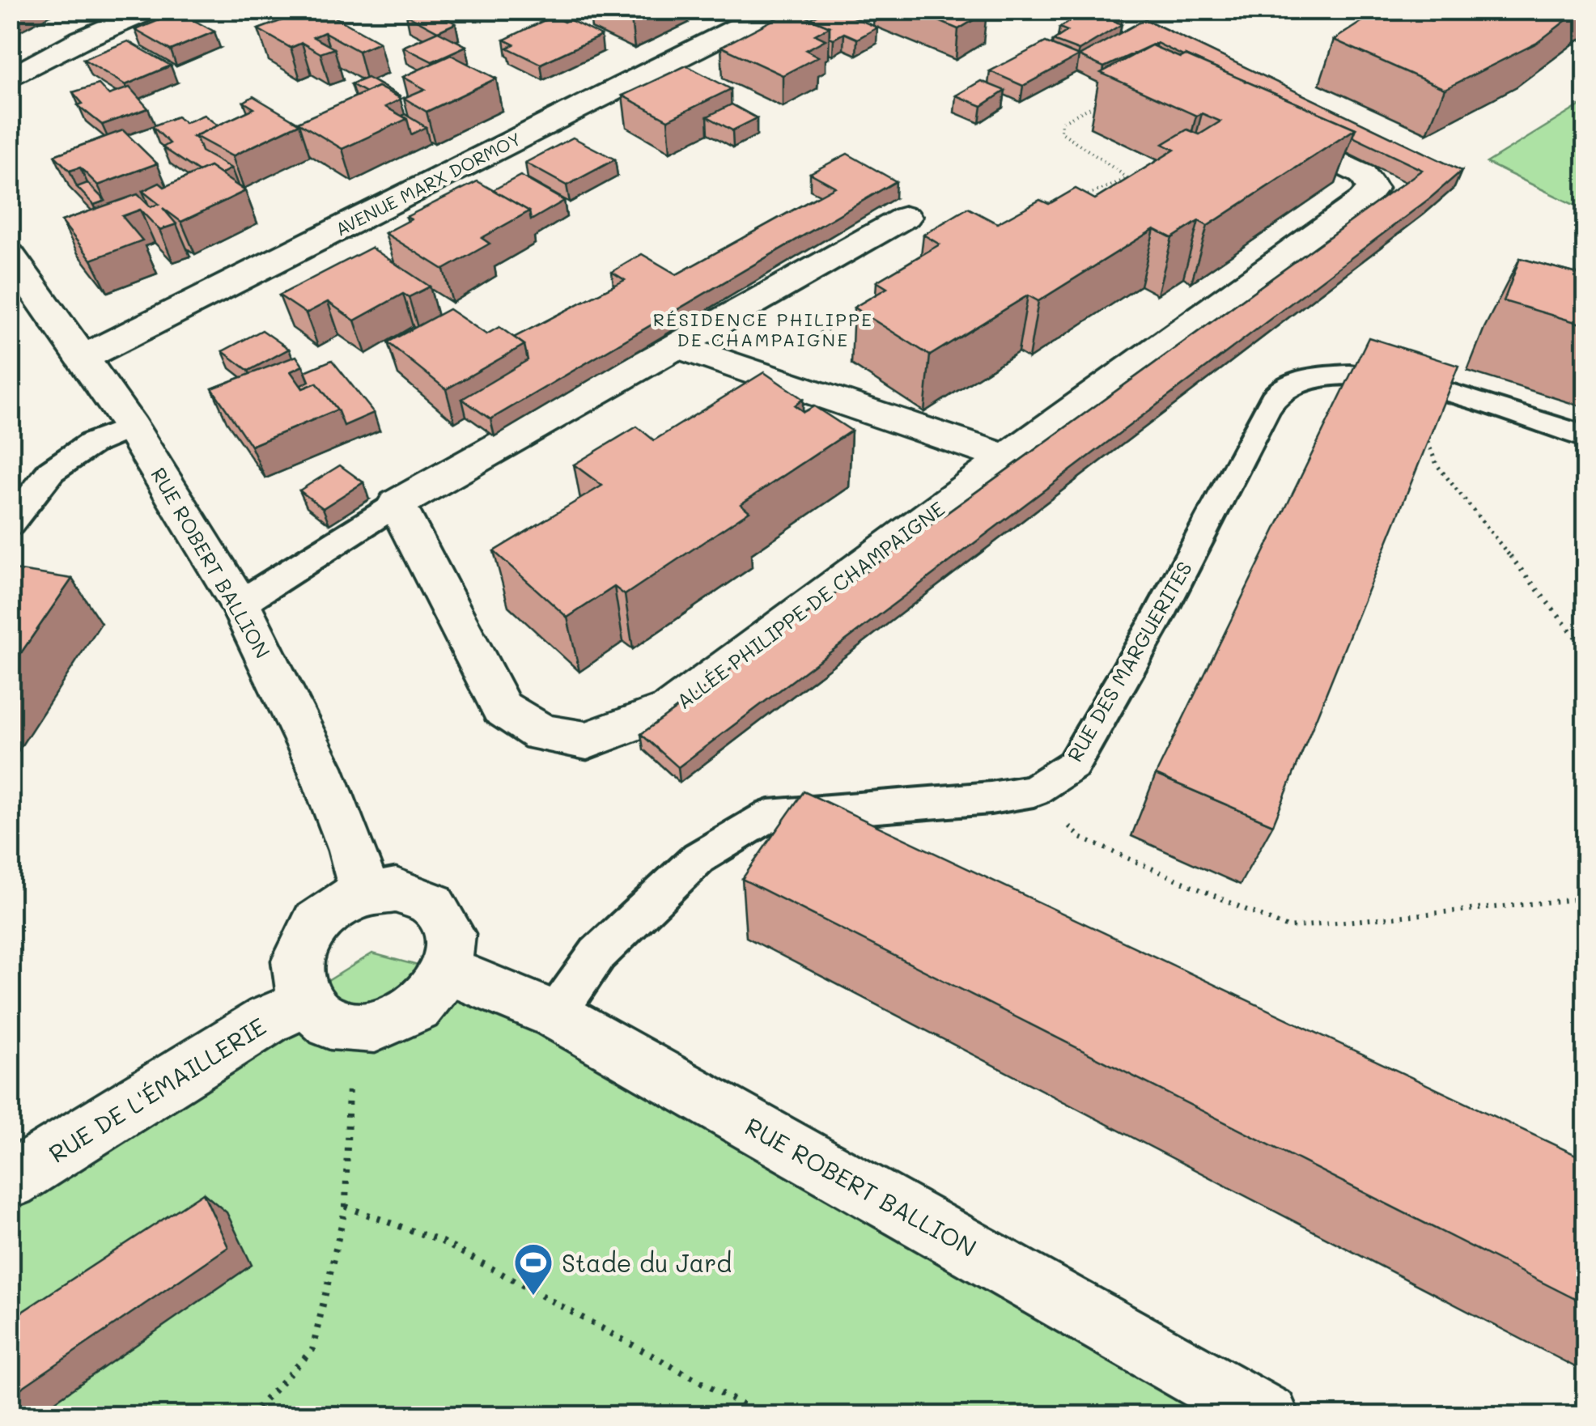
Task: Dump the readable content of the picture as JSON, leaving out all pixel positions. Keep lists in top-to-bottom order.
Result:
{
  "streets": {
    "street": [
      "AVENUE MARX DORMOY",
      "RUE ROBERT BALLION",
      "ALLÉE PHILIPPE DE CHAMPAIGNE",
      "RUE DE L'ÉMAILLERIE"
    ],
    "lane": ["RUE DES MARGUERITES"]
  },
  "crossings": [
    ["AVENUE MARX DORMOY", "RUE ROBERT BALLION"],
    ["RUE ROBERT BALLION", "RUE DES MARGUERITES"],
    ["RUE ROBERT BALLION", "RUE DE L'ÉMAILLERIE"]
  ],
  "districts": ["RÉSIDENCE PHILIPPE DE CHAMPAIGNE"],
  "places": {
    "sports": ["Stade du Jard"]
  }
}
